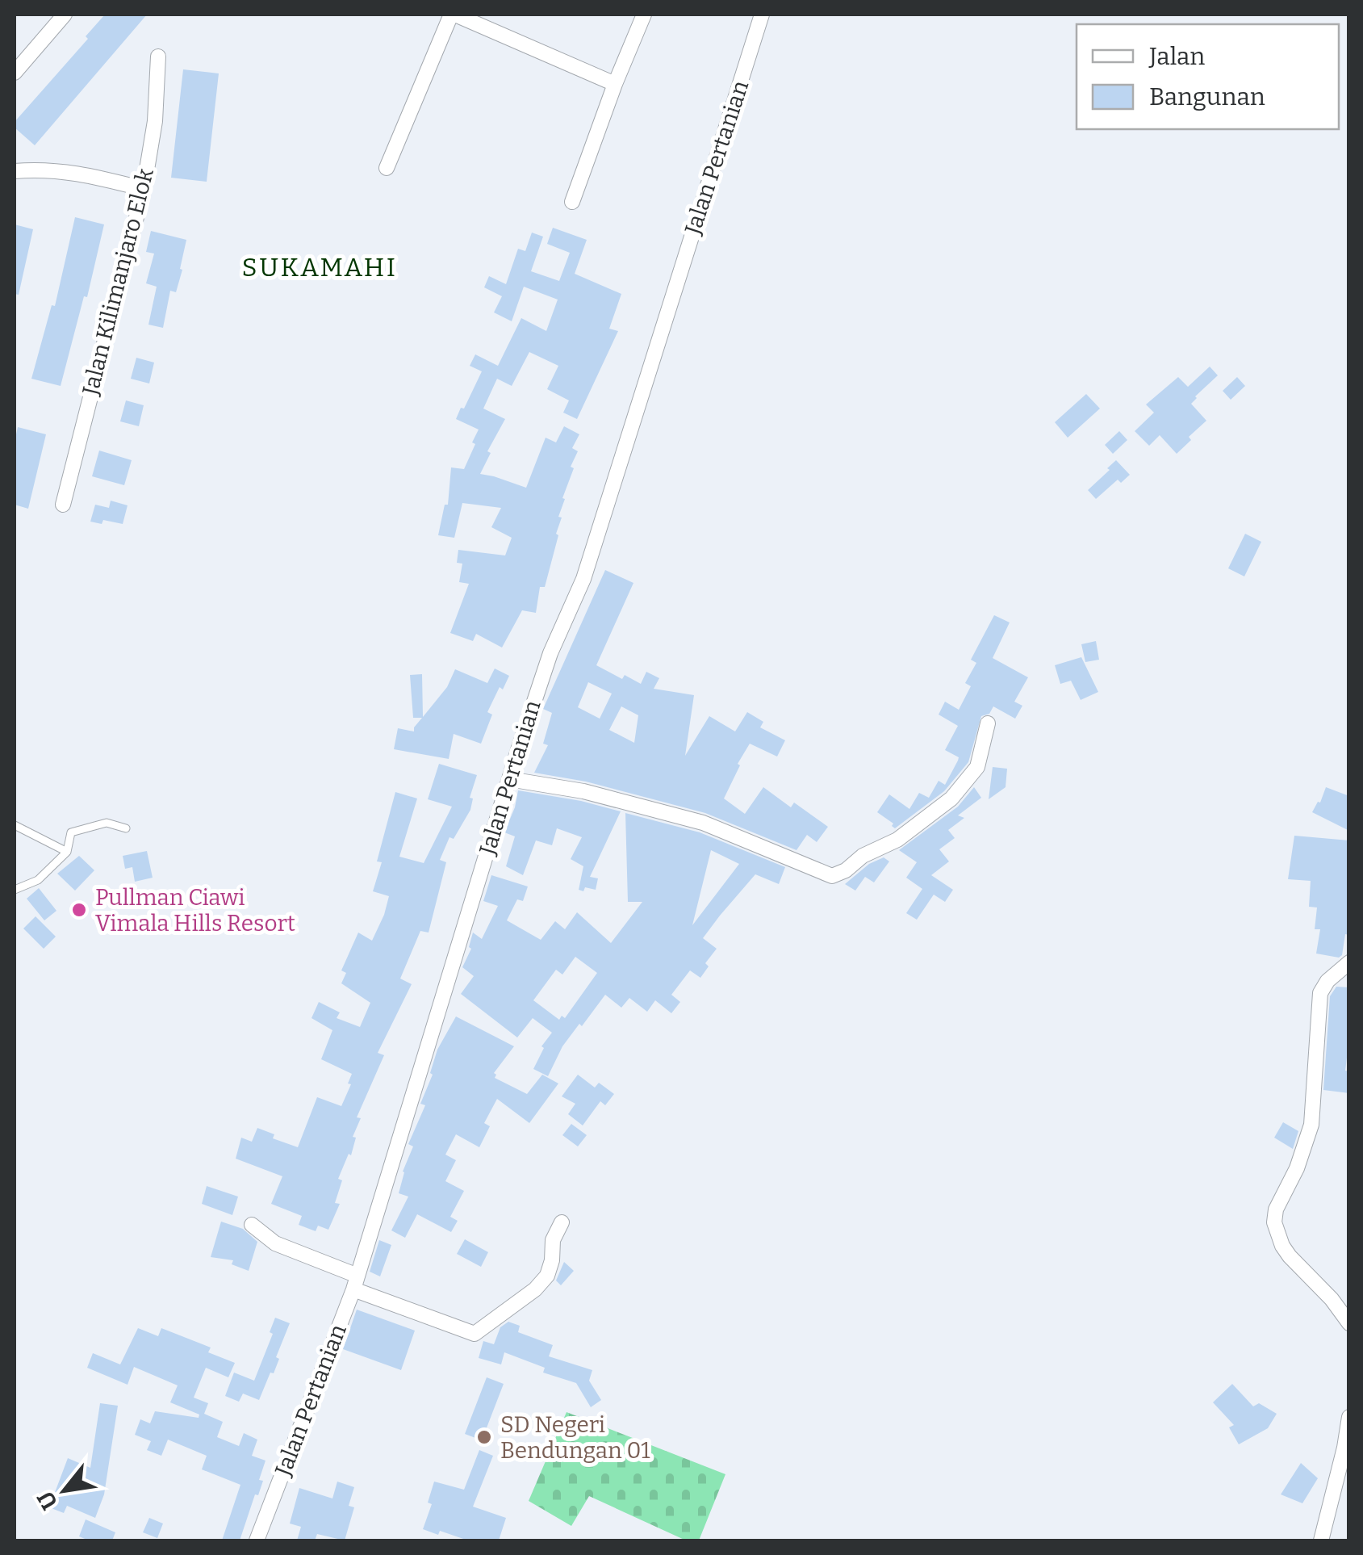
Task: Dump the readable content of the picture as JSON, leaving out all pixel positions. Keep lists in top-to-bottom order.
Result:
{
  "streets": {
    "street": ["Jalan Pertanian", "Jalan Kilimanjaro Elok"]
  },
  "districts": ["SUKAMAHI"],
  "places": ["Pullman Ciawi Vimala Hills Resort", "SD Negeri Bendungan 01"],
  "legend": ["Jalan", "Bangunan"],
  "north": "bottom left"
}
